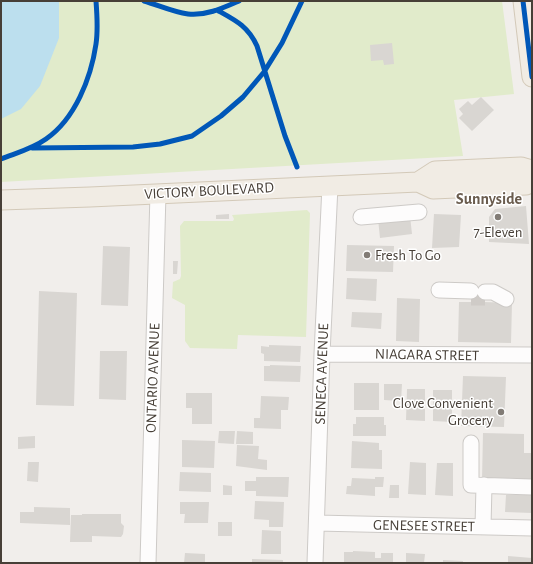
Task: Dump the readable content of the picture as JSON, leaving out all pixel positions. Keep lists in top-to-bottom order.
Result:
{
  "streets": {
    "main road": ["VICTORY BOULEVARD"],
    "street": [
      "NIAGARA STREET",
      "SENECA AVENUE",
      "ONTARIO AVENUE",
      "GENESEE STREET"
    ]
  },
  "crossings": [
    ["VICTORY BOULEVARD", "SENECA AVENUE"],
    ["VICTORY BOULEVARD", "ONTARIO AVENUE"],
    ["NIAGARA STREET", "SENECA AVENUE"],
    ["SENECA AVENUE", "GENESEE STREET"]
  ],
  "districts": ["Sunnyside"],
  "places": ["7-Eleven", "Fresh To Go", "Clove Convenient Grocery"]
}
